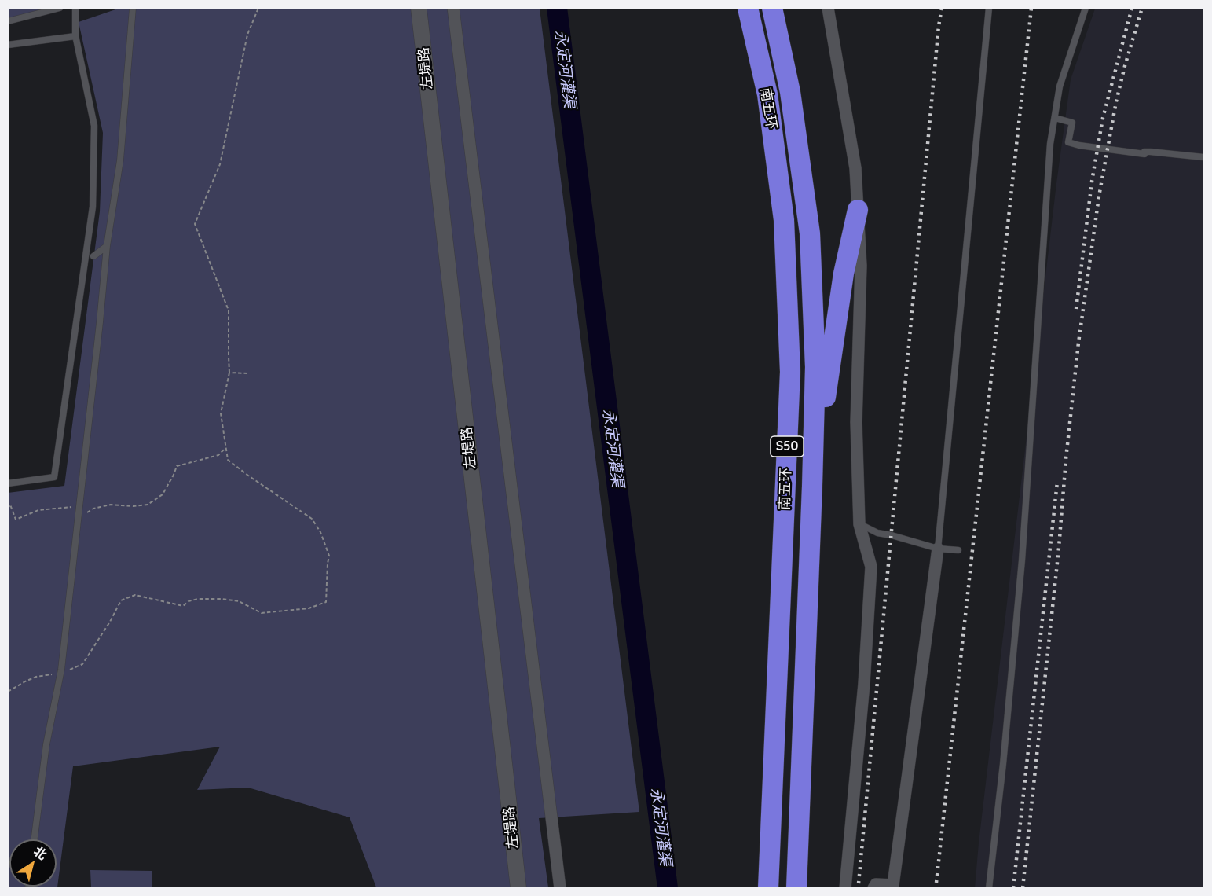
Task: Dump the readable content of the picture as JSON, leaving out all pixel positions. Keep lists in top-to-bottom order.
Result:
{
  "streets": {
    "highway": ["南五环", "S50"],
    "main road": ["左堤路"]
  },
  "water": ["永定河灌渠"],
  "north": "top right"
}
